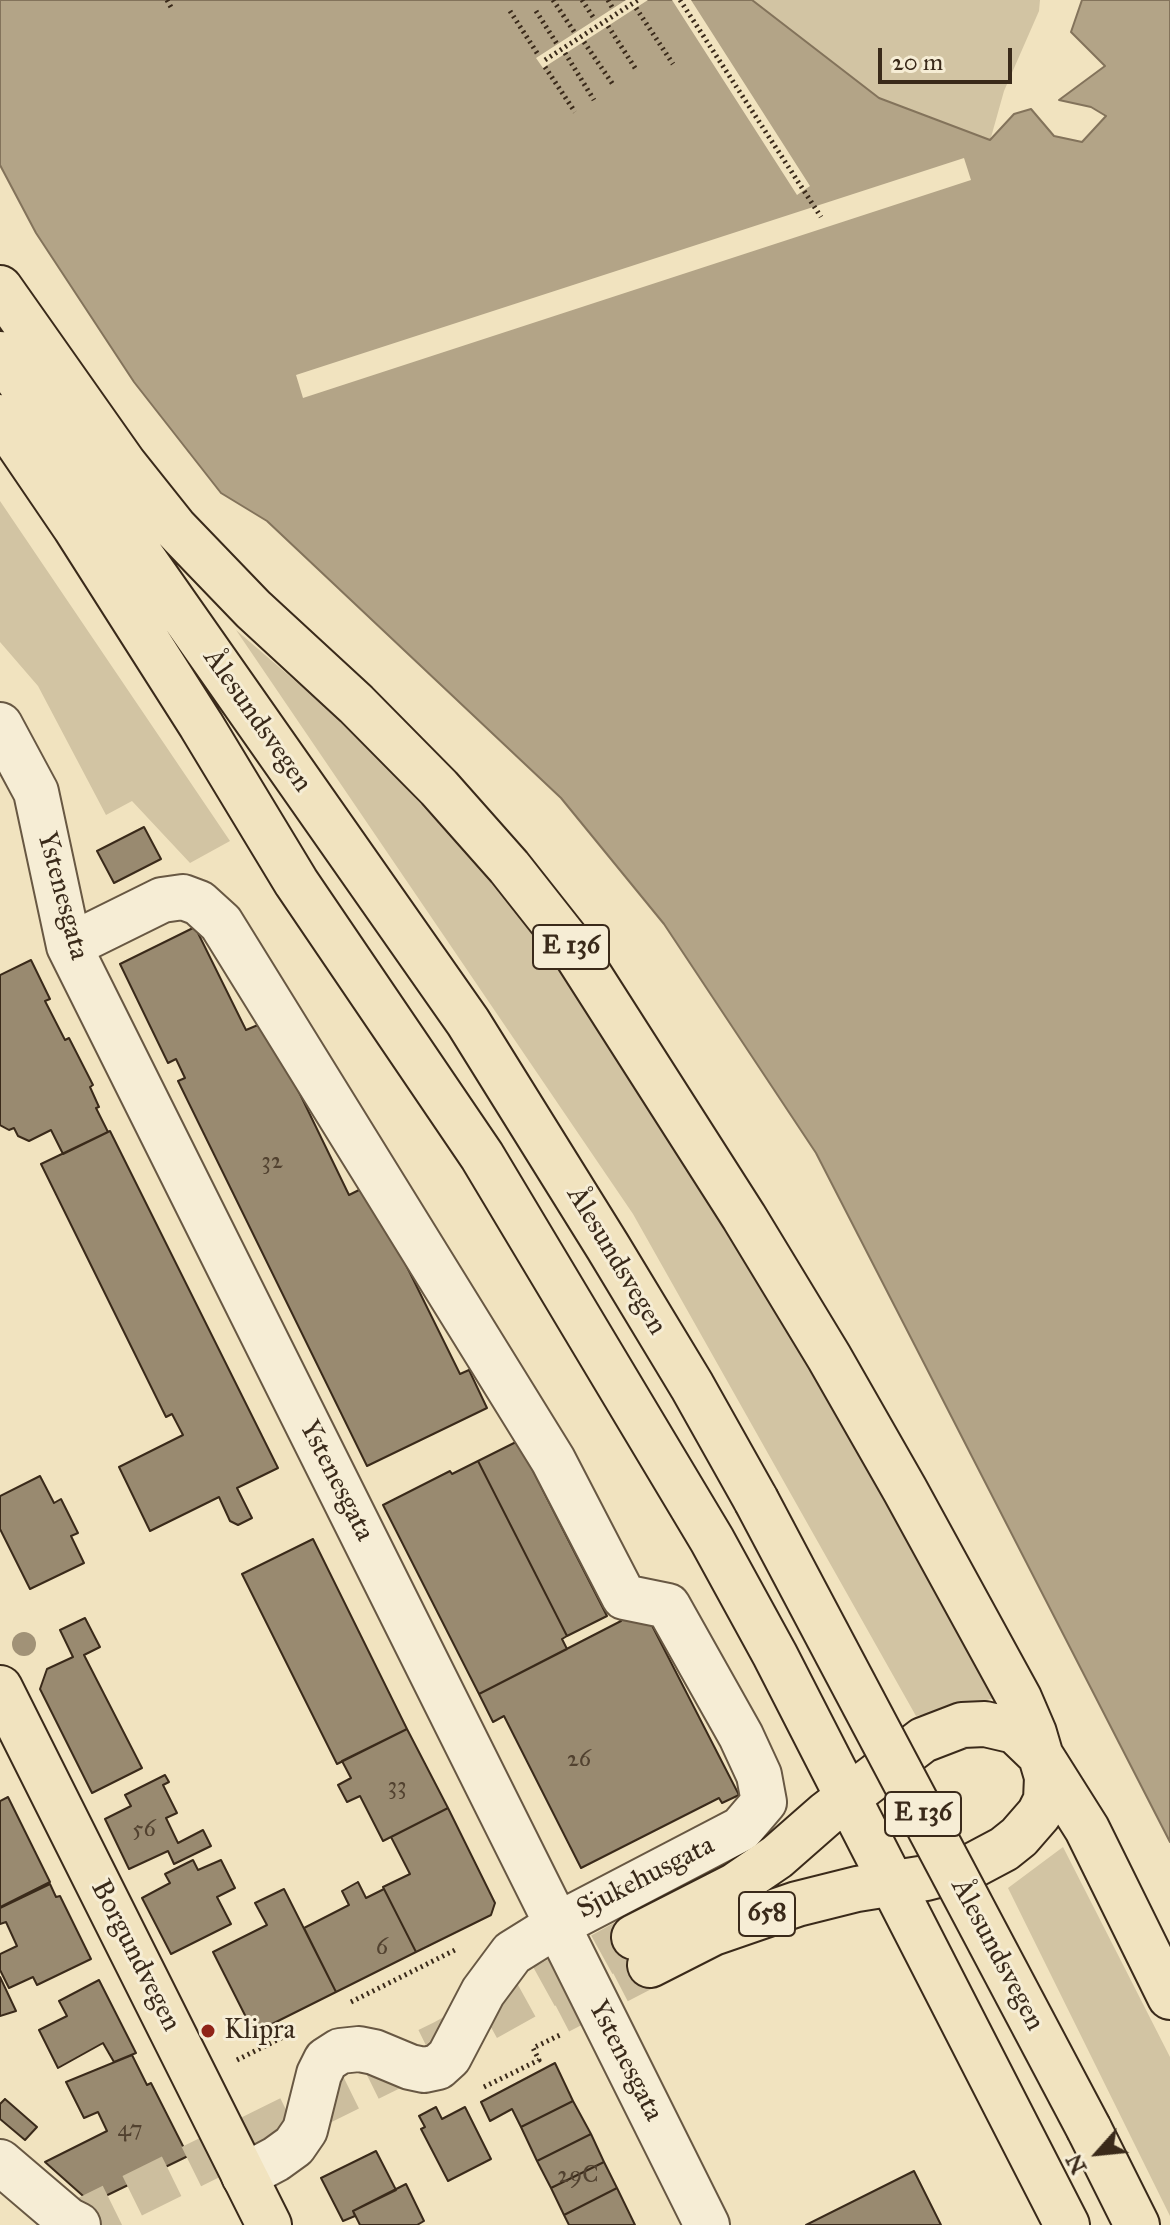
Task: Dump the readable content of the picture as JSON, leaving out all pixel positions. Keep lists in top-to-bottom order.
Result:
{
  "streets": {
    "main road": [
      "Ålesundsvegen",
      "E 136",
      "658",
      "Borgundvegen"
    ],
    "street": ["Ystenesgata", "Sjukehusgata"]
  },
  "crossings": [
    ["Ystenesgata", "Sjukehusgata"],
    ["E 136", "658"],
    ["Sjukehusgata", "Borgundvegen"]
  ],
  "places": ["Klipra"],
  "house_numbers": [
    "32",
    "26",
    "33",
    "56",
    "6",
    "47",
    "29C"
  ],
  "scale_bar": "20 m",
  "north": "bottom left"
}
